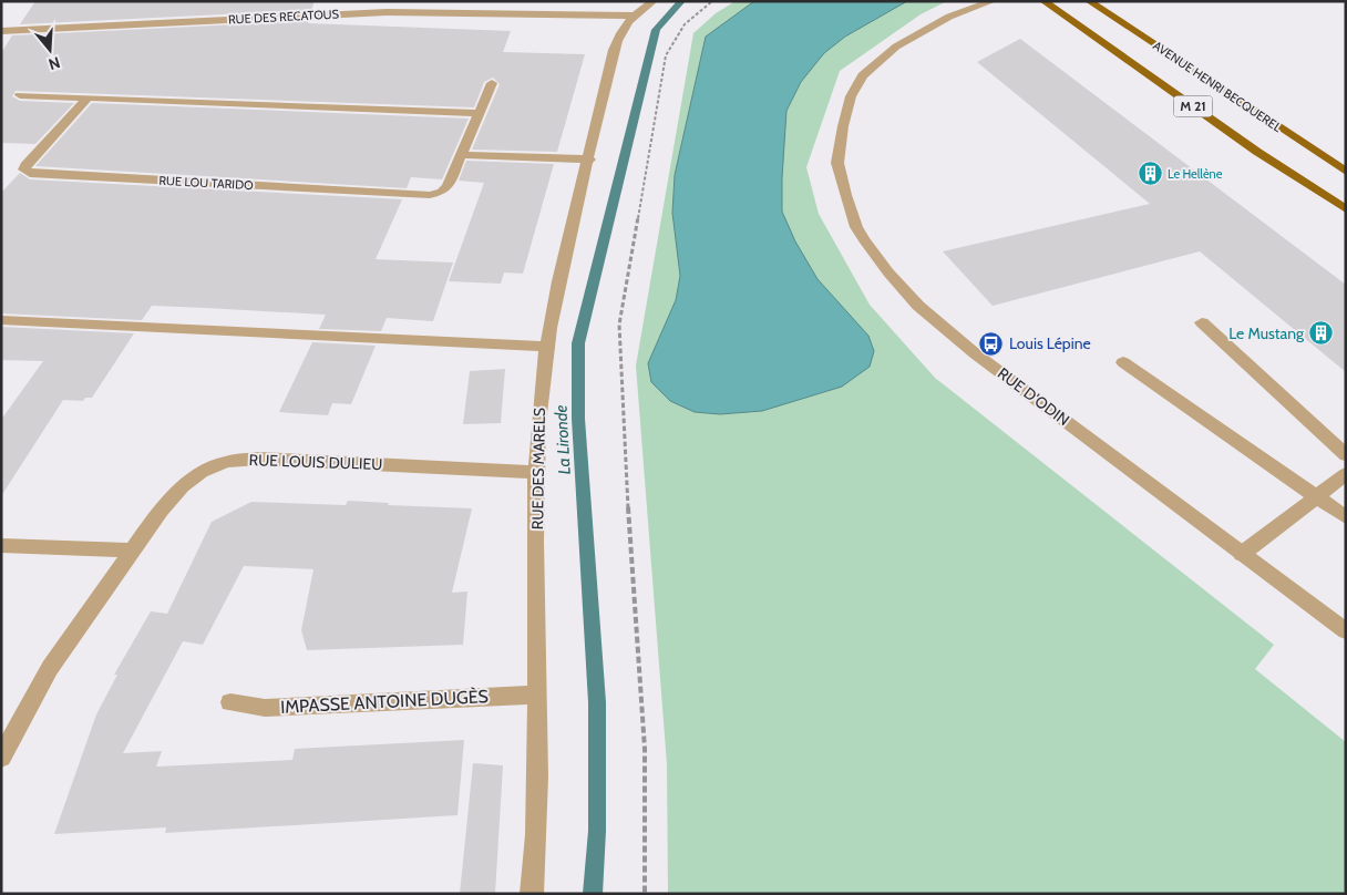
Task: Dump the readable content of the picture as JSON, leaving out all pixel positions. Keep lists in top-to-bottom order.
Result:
{
  "streets": {
    "main road": ["AVENUE HENRI BECQUEREL", "M 21"],
    "street": [
      "RUE DES RECATOUS",
      "RUE LOU TARIDO",
      "RUE D'ODIN",
      "RUE LOUIS DULIEU",
      "RUE DES MARELS",
      "IMPASSE ANTOINE DUGÈS"
    ]
  },
  "crossings": [
    ["RUE DES RECATOUS", "RUE DES MARELS"],
    ["RUE LOUIS DULIEU", "RUE DES MARELS"],
    ["RUE DES MARELS", "IMPASSE ANTOINE DUGÈS"]
  ],
  "water": ["La Lironde"],
  "places": {
    "building": ["Le Hellène", "Le Mustang"],
    "bus stop": ["Louis Lépine"]
  },
  "north": "bottom"
}
